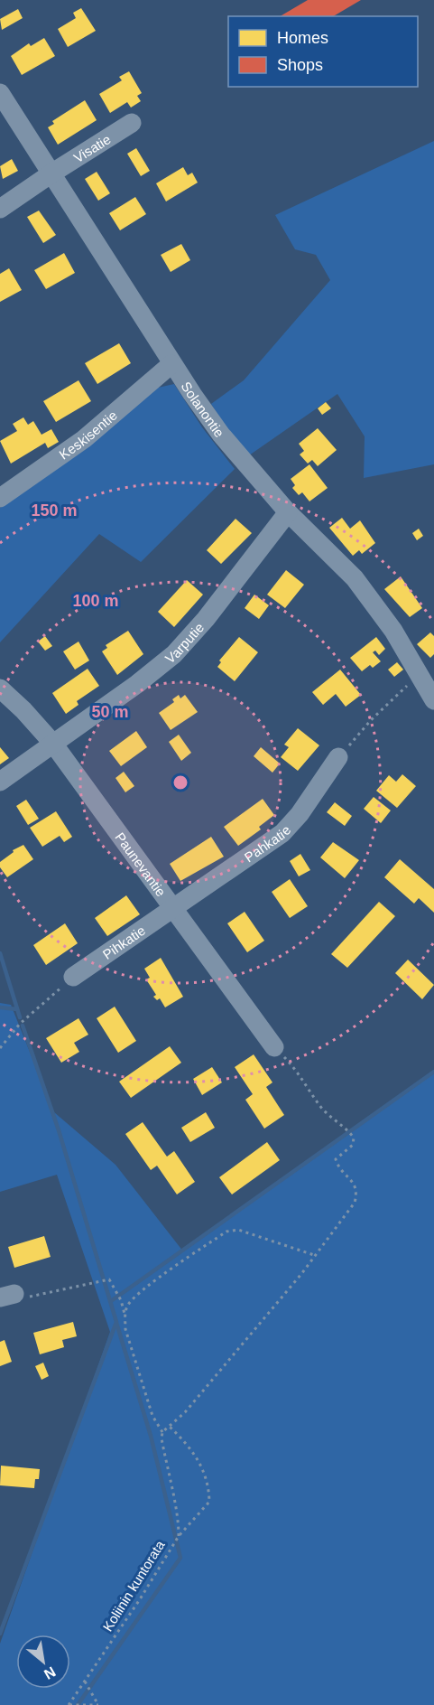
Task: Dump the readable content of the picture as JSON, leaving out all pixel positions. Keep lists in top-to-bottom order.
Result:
{
  "streets": {
    "street": [
      "Visatie",
      "Solanontie",
      "Keskisentie",
      "Varputie",
      "Pahkatie",
      "Paunevantie",
      "Pihkatie"
    ],
    "path": ["Koliinin kuntorata"]
  },
  "crossings": [
    ["Visatie", "Solanontie"],
    ["Solanontie", "Keskisentie"],
    ["Solanontie", "Varputie"],
    ["Varputie", "Paunevantie"],
    ["Pahkatie", "Paunevantie"],
    ["Pahkatie", "Pihkatie"],
    ["Paunevantie", "Pihkatie"]
  ],
  "legend": ["Homes", "Shops"],
  "north": "bottom right",
  "rings": ["150 m", "100 m", "50 m"]
}
